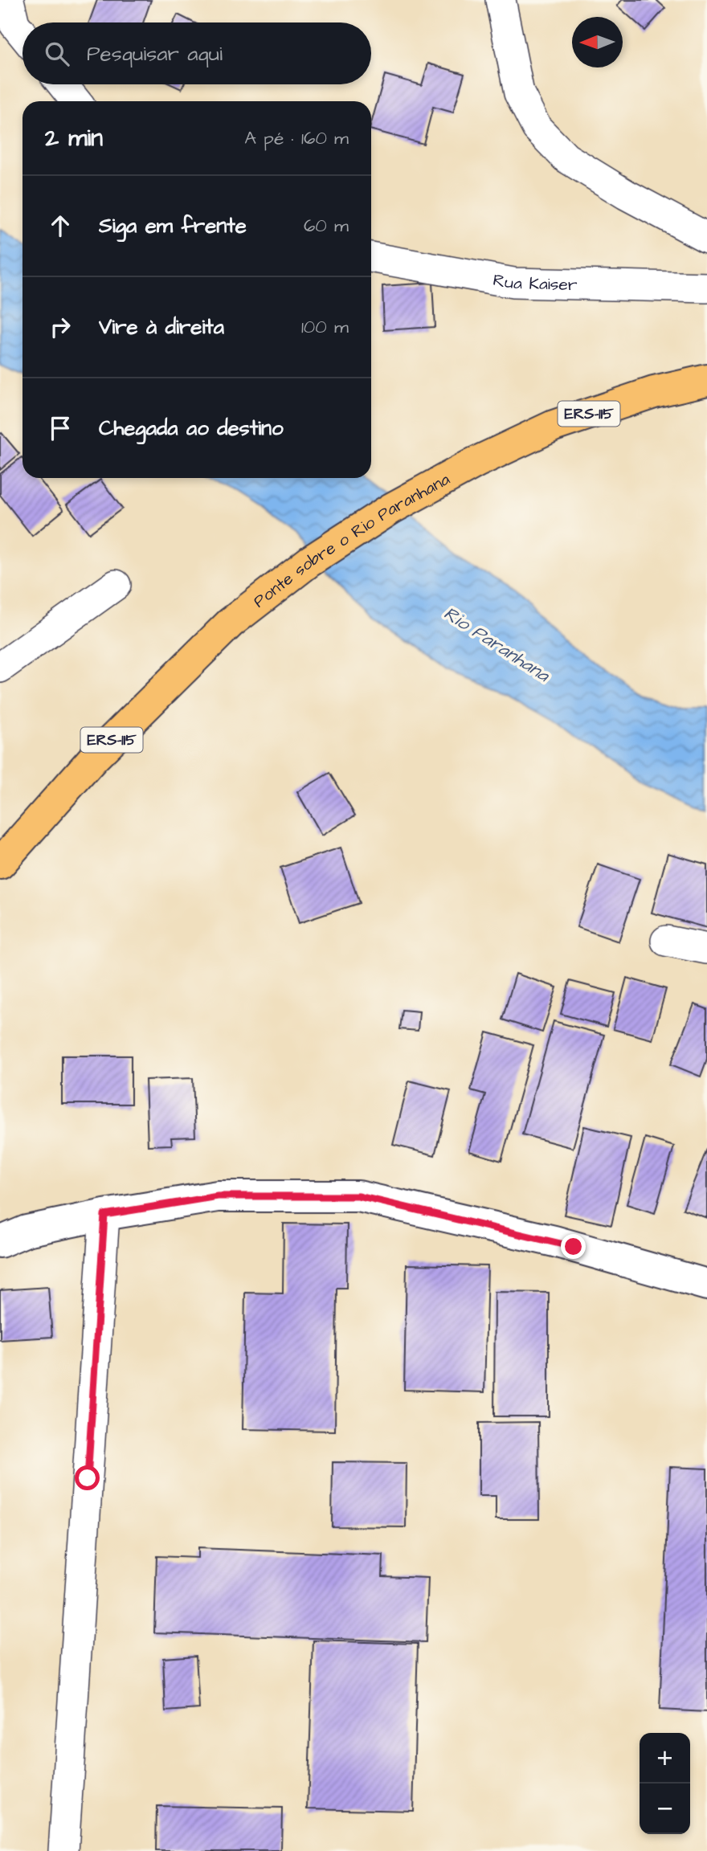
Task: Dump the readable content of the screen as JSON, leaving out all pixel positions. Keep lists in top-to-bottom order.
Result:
{
  "streets": {
    "main road": ["ERS-115", "Ponte sobre o Rio Paranhana"],
    "street": ["Rua Kaiser"]
  },
  "water": ["Rio Paranhana"],
  "north": "left",
  "page": {
    "search": "Pesquisar aqui",
    "heading": ["2 min", "A pé · 160 m"],
    "list": [
      ["Siga em frente", "60 m"],
      ["Vire à direita", "100 m"],
      "Chegada ao destino"
    ],
    "map_buttons": ["+", "−"]
  }
}
